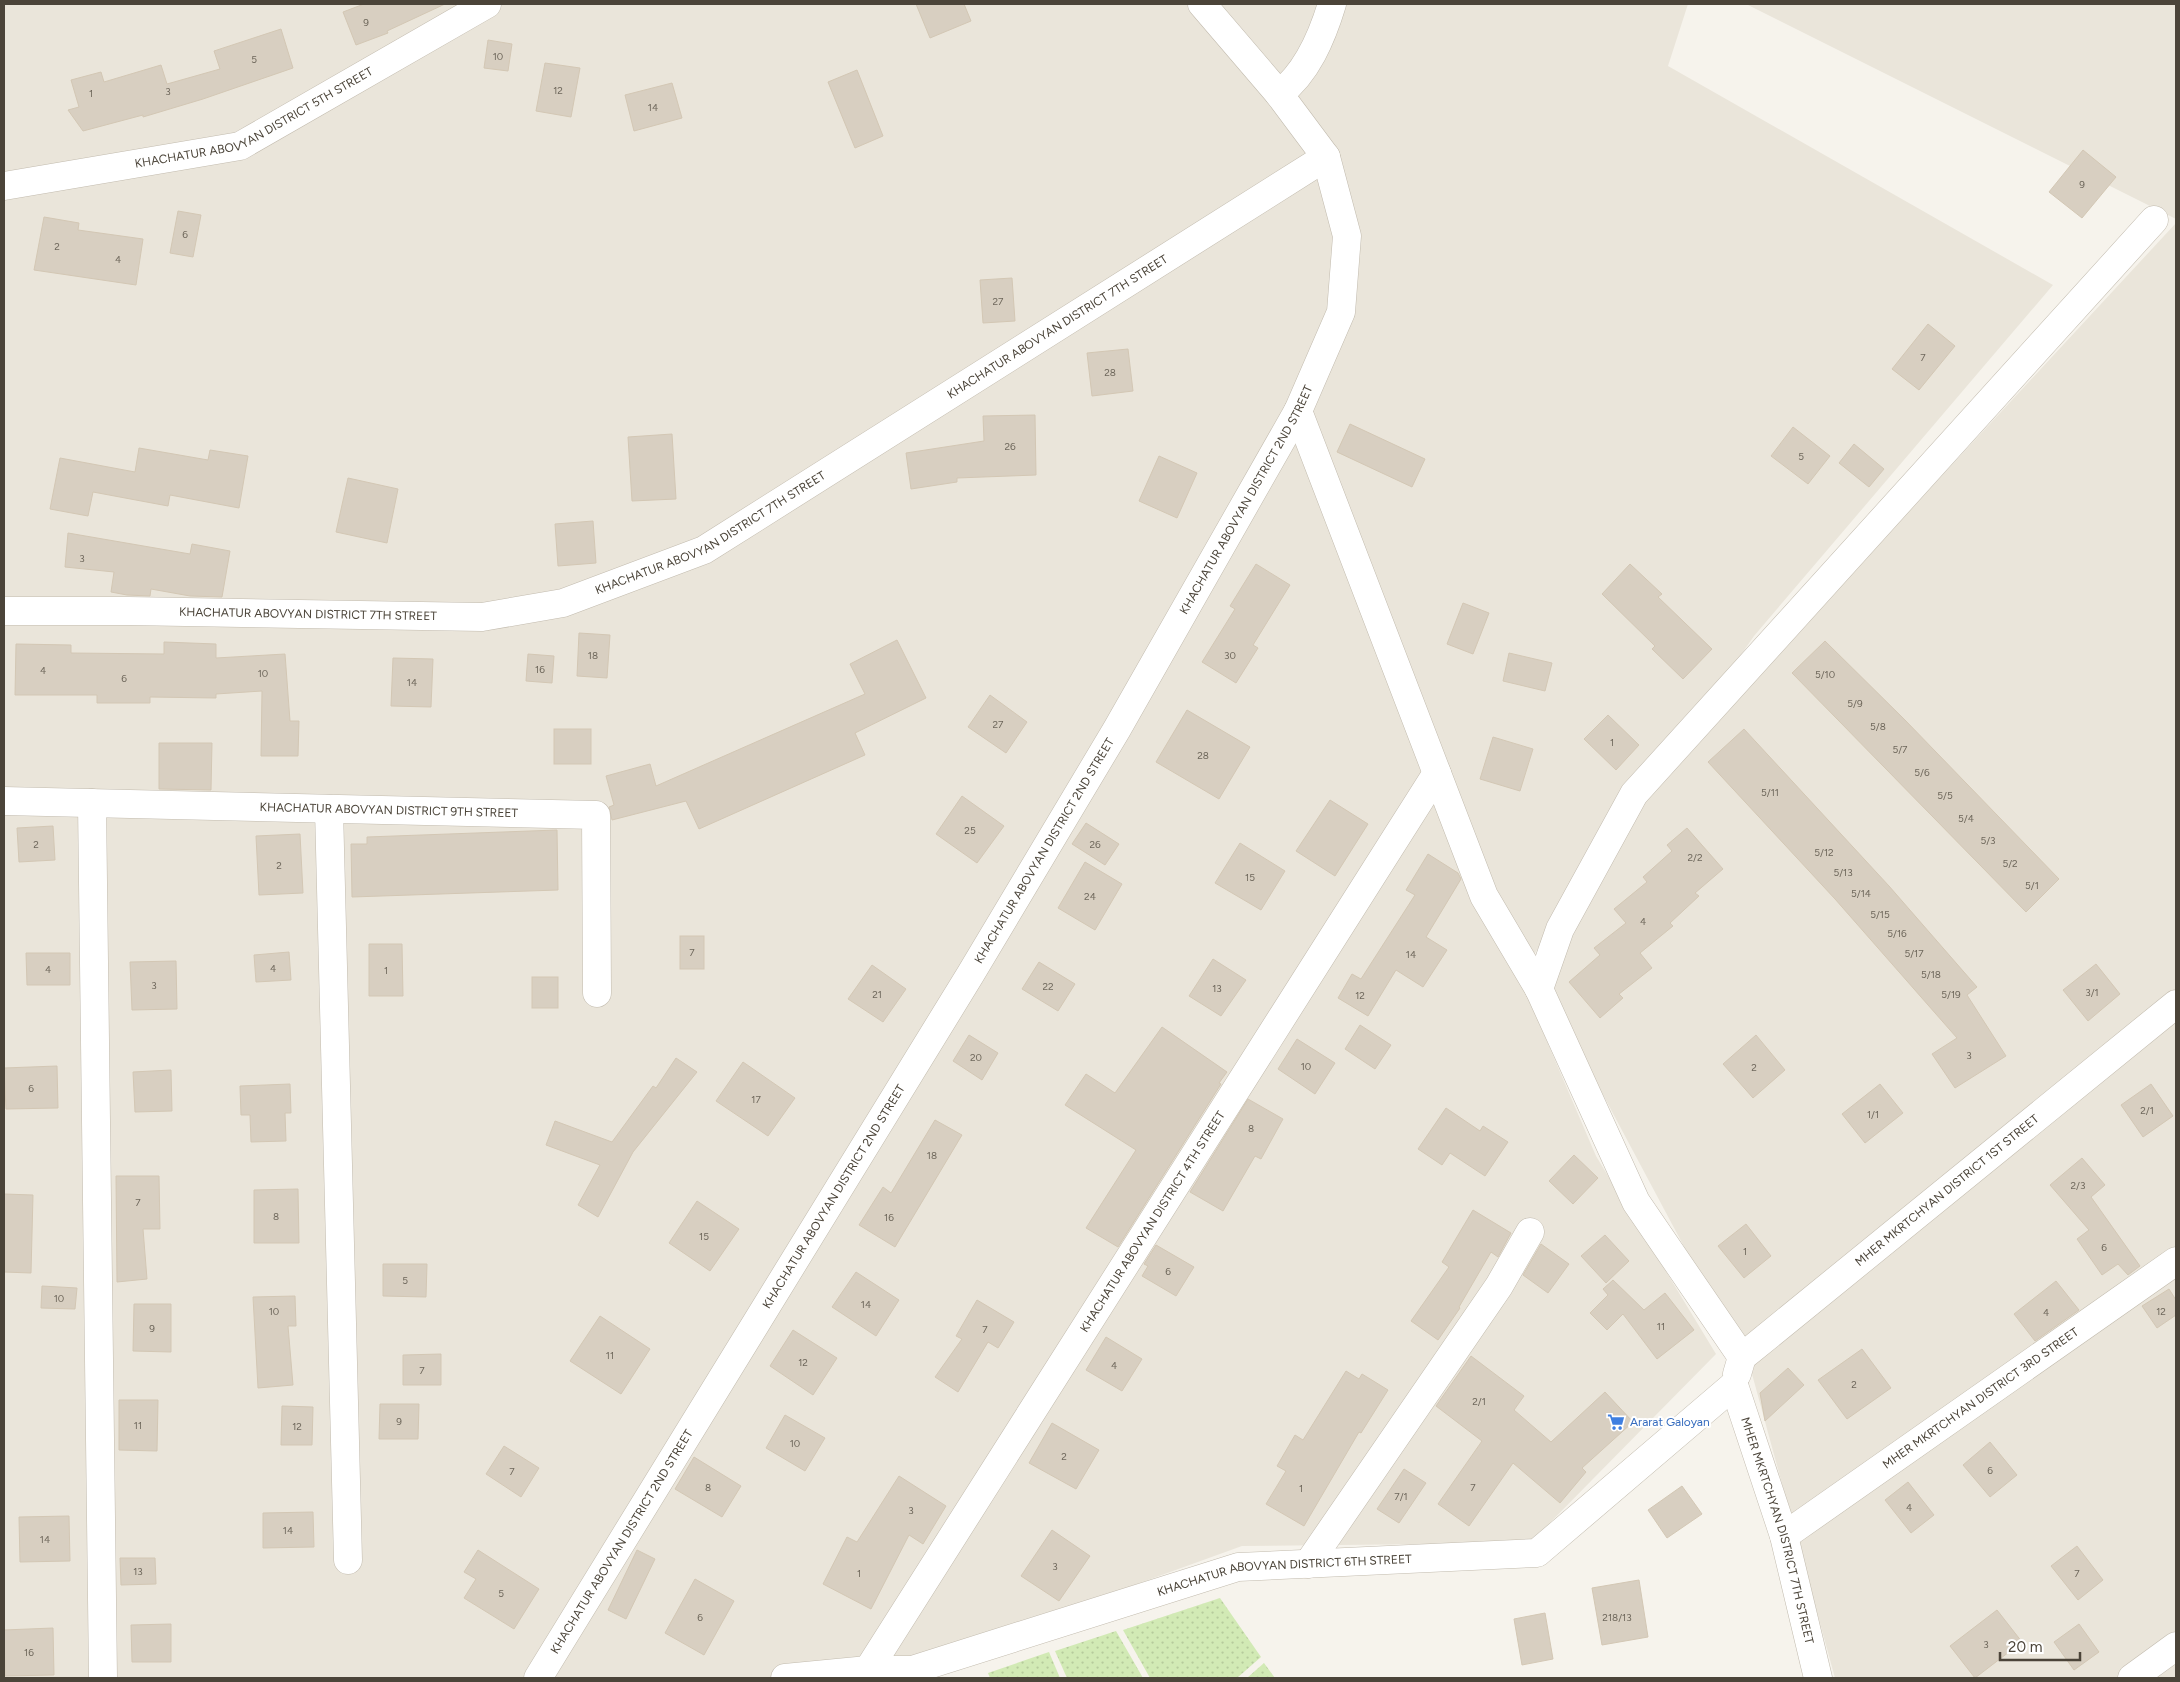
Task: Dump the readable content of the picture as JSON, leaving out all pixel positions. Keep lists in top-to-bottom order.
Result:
{
  "streets": {
    "street": [
      "KHACHATUR ABOVYAN DISTRICT 5TH STREET",
      "KHACHATUR ABOVYAN DISTRICT 7TH STREET",
      "KHACHATUR ABOVYAN DISTRICT 2ND STREET",
      "KHACHATUR ABOVYAN DISTRICT 9TH STREET",
      "MHER MKRTCHYAN DISTRICT 1ST STREET",
      "KHACHATUR ABOVYAN DISTRICT 4TH STREET",
      "MHER MKRTCHYAN DISTRICT 3RD STREET",
      "MHER MKRTCHYAN DISTRICT 7TH STREET",
      "KHACHATUR ABOVYAN DISTRICT 6TH STREET"
    ]
  },
  "crossings": [
    ["KHACHATUR ABOVYAN DISTRICT 7TH STREET", "KHACHATUR ABOVYAN DISTRICT 2ND STREET"],
    ["KHACHATUR ABOVYAN DISTRICT 4TH STREET", "KHACHATUR ABOVYAN DISTRICT 6TH STREET"],
    ["MHER MKRTCHYAN DISTRICT 3RD STREET", "MHER MKRTCHYAN DISTRICT 7TH STREET"],
    ["MHER MKRTCHYAN DISTRICT 7TH STREET", "KHACHATUR ABOVYAN DISTRICT 6TH STREET"]
  ],
  "places": {
    "supermarket": ["Ararat Galoyan"]
  },
  "house_numbers": [
    "9",
    "10",
    "5",
    "12",
    "3",
    "1",
    "14",
    "9",
    "6",
    "2",
    "4",
    "27",
    "7",
    "28",
    "26",
    "5",
    "3",
    "18",
    "30",
    "16",
    "4",
    "10",
    "5/10",
    "6",
    "14",
    "5/9",
    "27",
    "5/8",
    "1",
    "5/7",
    "28",
    "5/6",
    "5/11",
    "5/5",
    "5/4",
    "25",
    "5/3",
    "2",
    "26",
    "5/12",
    "2/2",
    "5/2",
    "2",
    "5/13",
    "15",
    "5/1",
    "5/14",
    "24",
    "5/15",
    "4",
    "5/16",
    "7",
    "5/17",
    "14",
    "4",
    "4",
    "1",
    "5/18",
    "3",
    "22",
    "13",
    "3/1",
    "21",
    "5/19",
    "12",
    "3",
    "20",
    "10",
    "2",
    "6",
    "17",
    "2/1",
    "1/1",
    "8",
    "18",
    "2/3",
    "7",
    "8",
    "16",
    "15",
    "6",
    "1",
    "6",
    "5",
    "10",
    "14",
    "10",
    "12",
    "4",
    "11",
    "9",
    "7",
    "11",
    "12",
    "4",
    "7",
    "2",
    "2/1",
    "9",
    "11",
    "12",
    "10",
    "2",
    "6",
    "7",
    "8",
    "7",
    "1",
    "7/1",
    "4",
    "3",
    "14",
    "14",
    "3",
    "13",
    "1",
    "7",
    "5",
    "6",
    "218/13",
    "3",
    "16"
  ],
  "scale_bar": "20 m"
}
